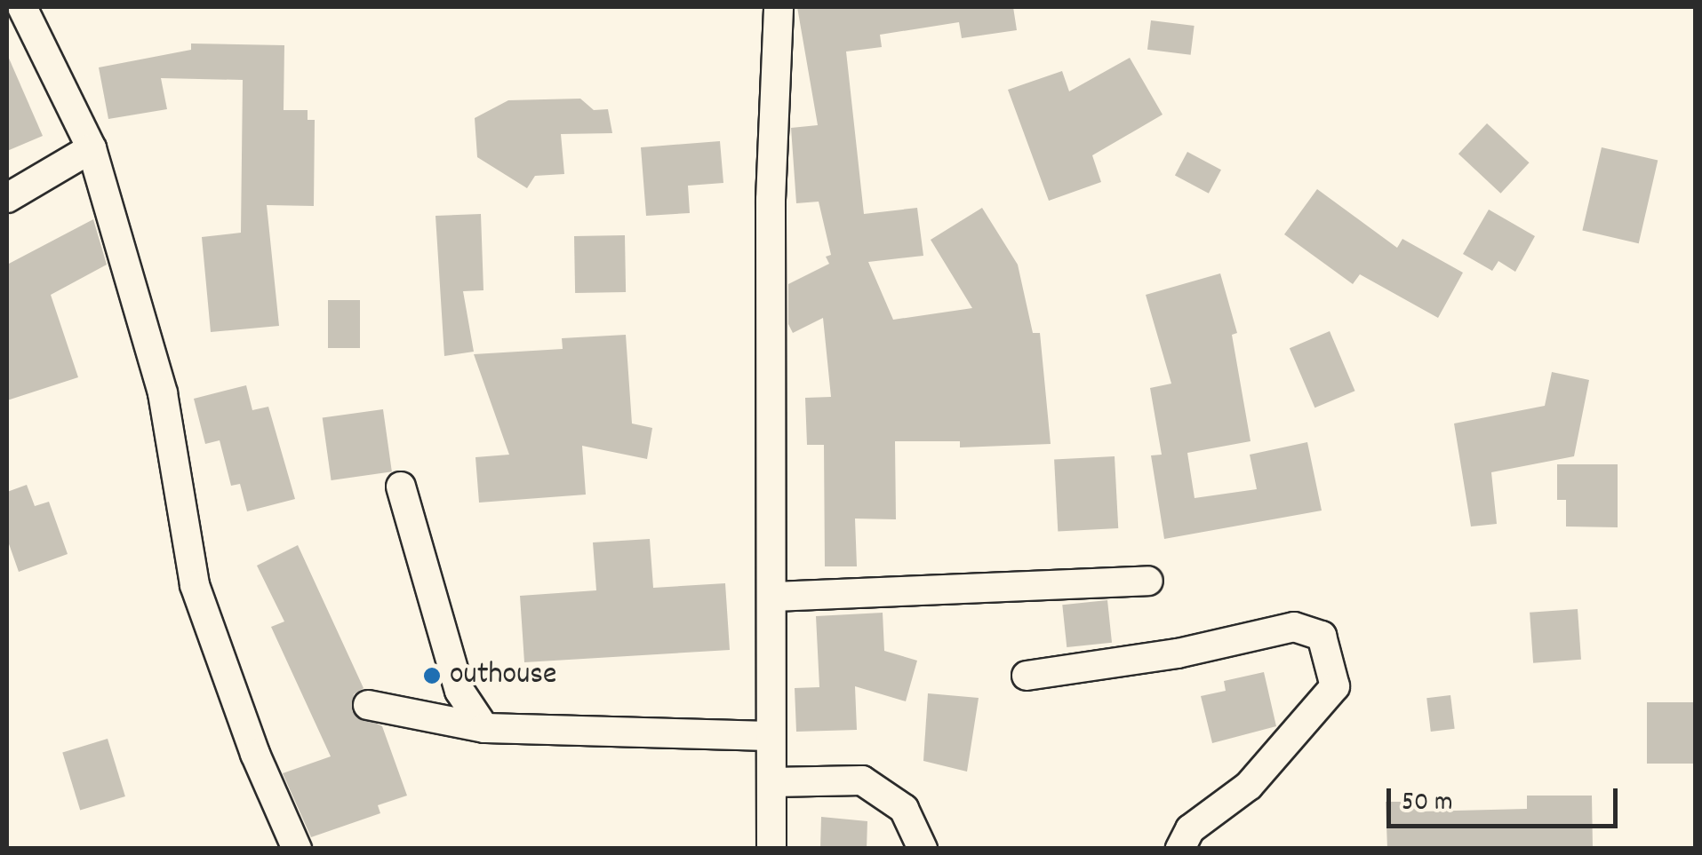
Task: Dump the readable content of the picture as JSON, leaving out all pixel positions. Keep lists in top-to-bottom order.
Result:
{
  "places": ["outhouse"],
  "scale_bar": "50 m"
}
